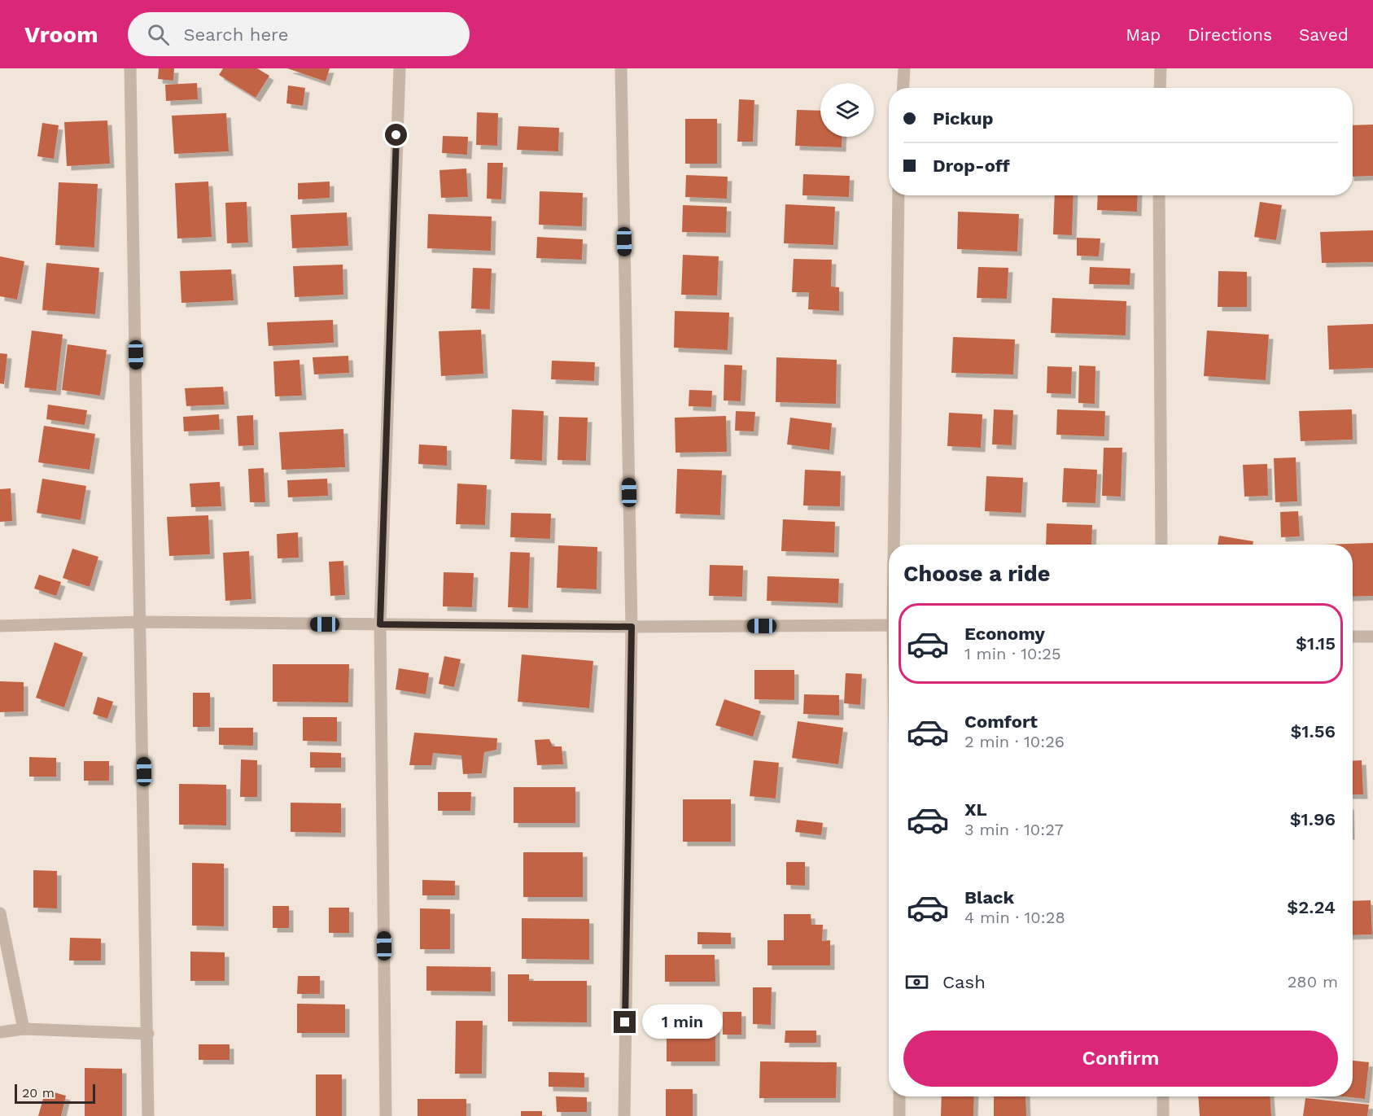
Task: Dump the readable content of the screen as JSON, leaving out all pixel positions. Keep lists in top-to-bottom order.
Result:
{
  "scale_bar": "20 m",
  "page": {
    "header": "Vroom",
    "search": "Search here",
    "nav": ["Map", "Directions", "Saved"],
    "banner": ["Pickup", "Drop-off"],
    "heading": "Choose a ride",
    "list": [
      {
        "name": "Economy",
        "note": "1 min · 10:25",
        "value": "$1.15"
      },
      {
        "name": "Comfort",
        "note": "2 min · 10:26",
        "value": "$1.56"
      },
      {
        "name": "XL",
        "note": "3 min · 10:27",
        "value": "$1.96"
      },
      {
        "name": "Black",
        "note": "4 min · 10:28",
        "value": "$2.24"
      }
    ],
    "pay": ["Cash", "280 m"],
    "bubble": "1 min",
    "buttons": "Confirm",
    "scale": "20 m"
  }
}
